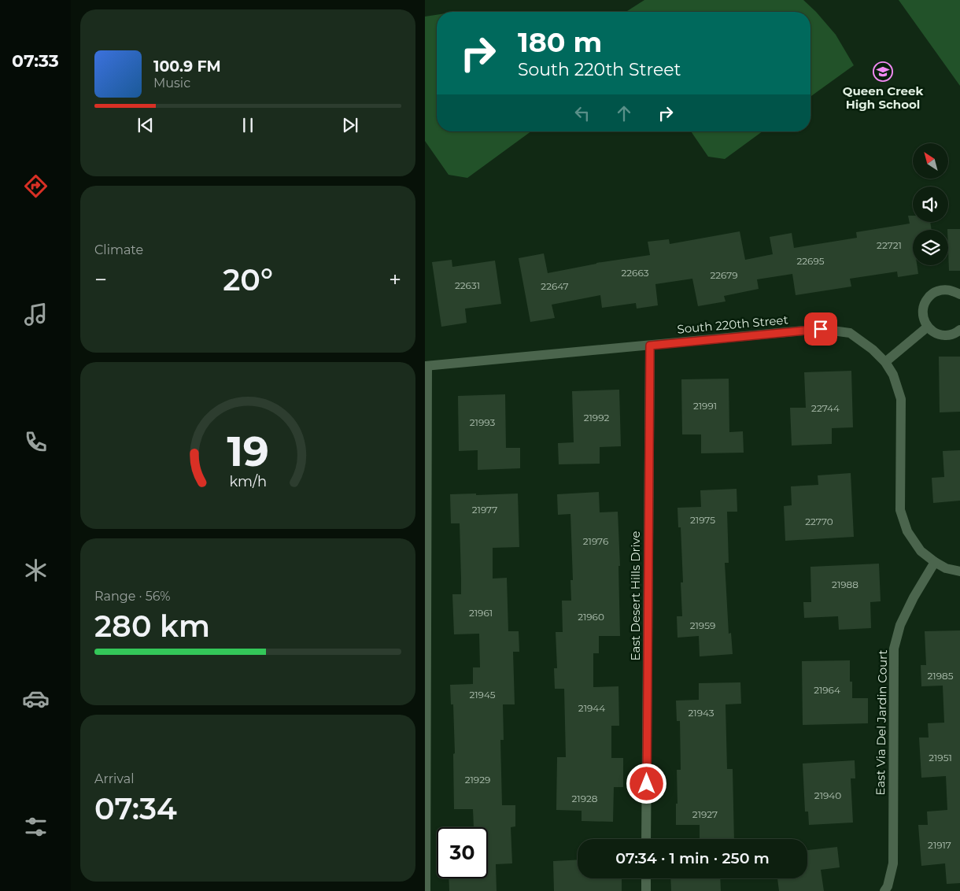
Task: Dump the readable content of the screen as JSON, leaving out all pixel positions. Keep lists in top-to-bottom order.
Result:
{
  "streets": {
    "street": ["South 220th Street", "East Desert Hills Drive", "East Via Del Jardin Court"]
  },
  "crossings": [
    ["South 220th Street", "East Desert Hills Drive"],
    ["South 220th Street", "East Via Del Jardin Court"]
  ],
  "places": {
    "school or university": ["Queen Creek High School"]
  },
  "house_numbers": [
    "22721",
    "22695",
    "22663",
    "22679",
    "22631",
    "22647",
    "21991",
    "22744",
    "21992",
    "21993",
    "21977",
    "21975",
    "22770",
    "21976",
    "21988",
    "21961",
    "21960",
    "21959",
    "21985",
    "21964",
    "21945",
    "21944",
    "21943",
    "21951",
    "21929",
    "21940",
    "21928",
    "21927",
    "21917"
  ],
  "north": "top left",
  "page": {
    "tabs": "07:33",
    "turn": ["180 m", "South 220th Street"],
    "song": ["100.9 FM", "Music"],
    "tile": [
      "Climate",
      ["Range · 56%", "280 km"],
      ["Arrival", "07:34"]
    ],
    "heat": ["−", "20°", "+"],
    "limit": "30",
    "trip": "07:34 · 1 min · 250 m",
    "gauge": ["19", "km/h"]
  }
}
